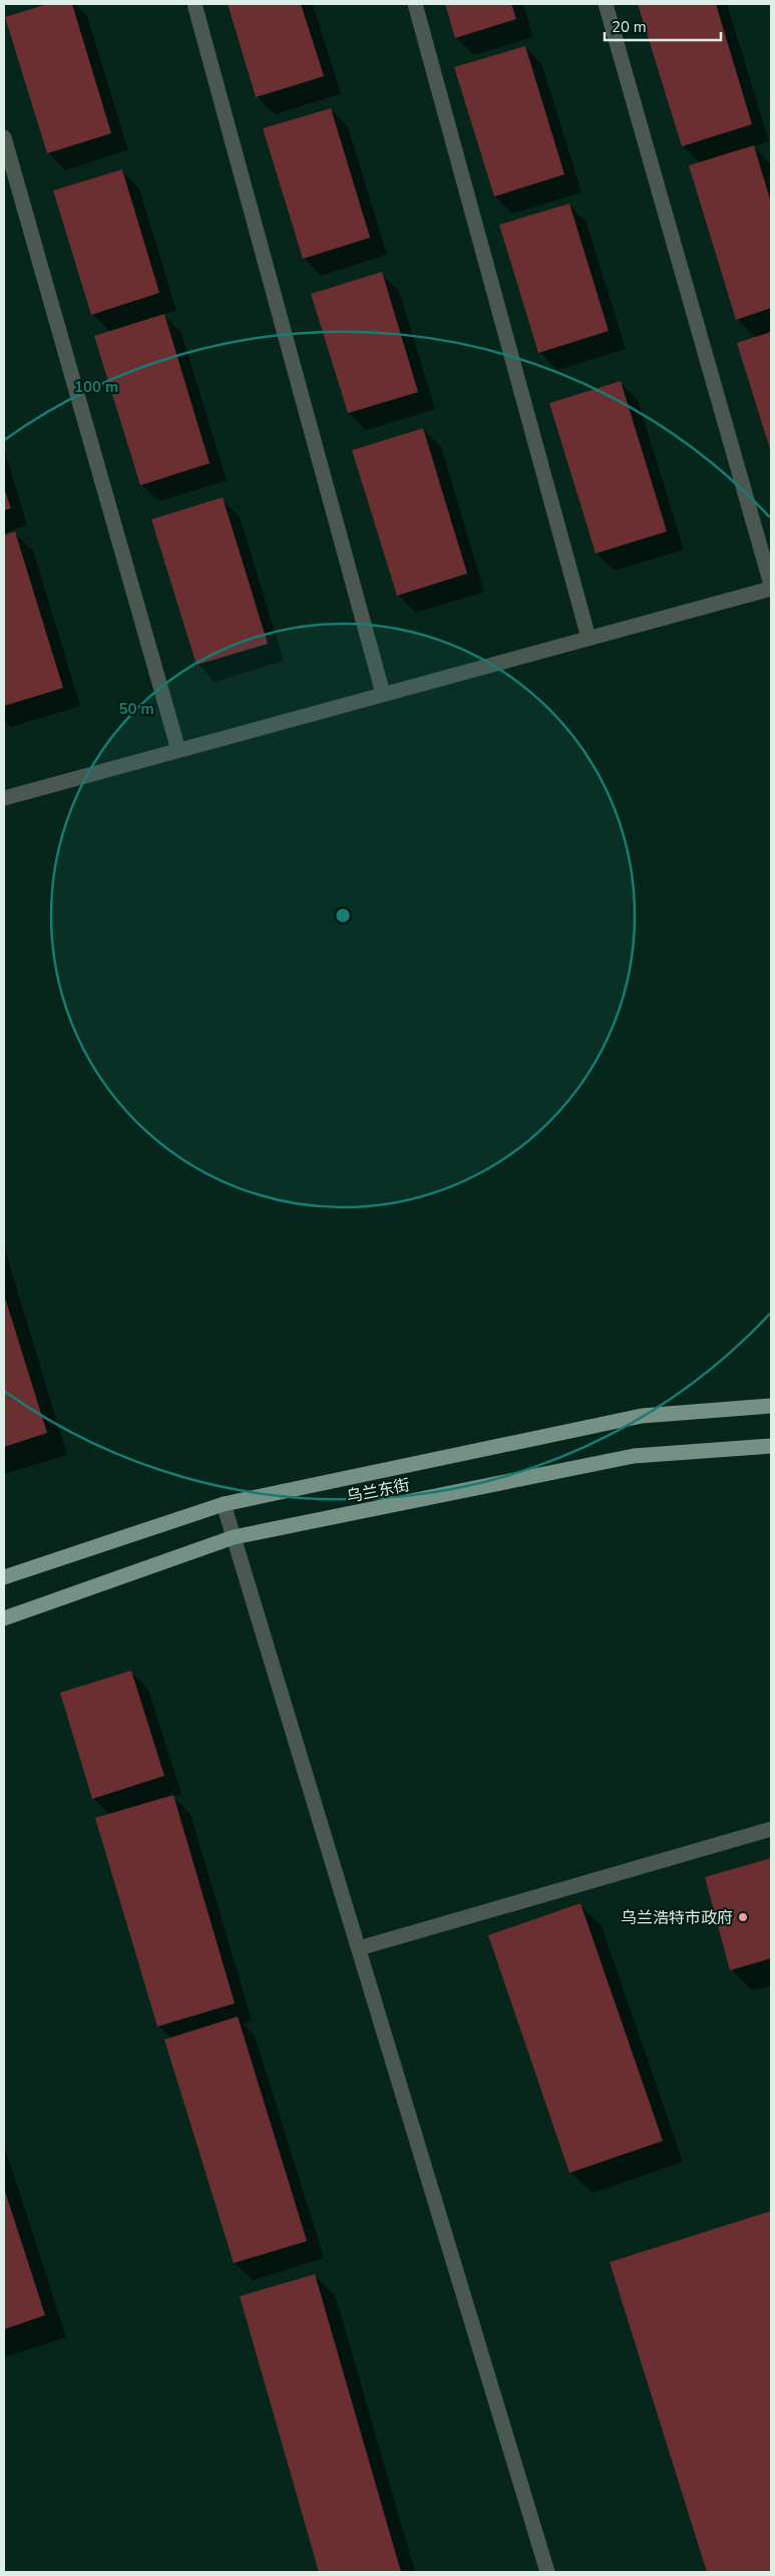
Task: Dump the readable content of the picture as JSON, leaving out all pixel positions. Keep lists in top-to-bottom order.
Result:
{
  "streets": {
    "main road": ["乌兰东街"]
  },
  "places": ["乌兰浩特市政府"],
  "scale_bar": "20 m",
  "rings": ["100 m", "50 m"]
}
